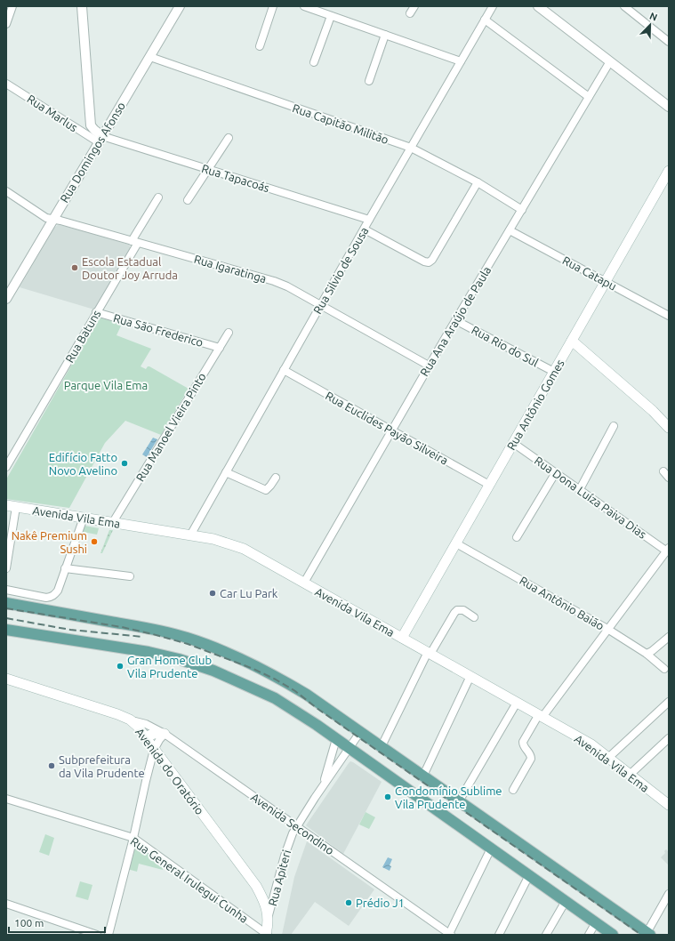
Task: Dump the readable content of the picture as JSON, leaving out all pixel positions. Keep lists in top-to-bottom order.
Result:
{
  "streets": {
    "main road": ["Rua Antônio Gomes", "Avenida Vila Ema", "Avenida do Oratório"],
    "street": [
      "Rua Marlus",
      "Rua Capitão Militão",
      "Rua Domingos Afonso",
      "Rua Tapacoás",
      "Rua Igaratinga",
      "Rua Silvio de Sousa",
      "Rua Catapu",
      "Rua Ana Araújo de Paula",
      "Rua São Frederico",
      "Rua Batuns",
      "Rua Rio do Sul",
      "Rua Manoel Vieira Pinto",
      "Rua Euclides Payão Silveira",
      "Rua Dona Luíza Paiva Dias",
      "Rua Antônio Baião",
      "Avenida Secondino",
      "Rua Apiteri",
      "Rua General Irulegui Cunha"
    ]
  },
  "crossings": [
    ["Rua Marlus", "Rua Domingos Afonso"],
    ["Rua Marlus", "Rua Tapacoás"],
    ["Rua Capitão Militão", "Rua Domingos Afonso"],
    ["Rua Capitão Militão", "Rua Silvio de Sousa"],
    ["Rua Capitão Militão", "Rua Ana Araújo de Paula"],
    ["Rua Domingos Afonso", "Rua Tapacoás"],
    ["Rua Domingos Afonso", "Rua Igaratinga"],
    ["Rua Tapacoás", "Rua Silvio de Sousa"],
    ["Rua Igaratinga", "Rua Silvio de Sousa"],
    ["Rua Igaratinga", "Rua Ana Araújo de Paula"],
    ["Rua Igaratinga", "Rua Batuns"],
    ["Rua Silvio de Sousa", "Rua Euclides Payão Silveira"],
    ["Rua Silvio de Sousa", "Avenida Vila Ema"],
    ["Rua Catapu", "Rua Ana Araújo de Paula"],
    ["Rua Catapu", "Rua Antônio Gomes"],
    ["Rua Ana Araújo de Paula", "Rua Rio do Sul"],
    ["Rua Ana Araújo de Paula", "Rua Euclides Payão Silveira"],
    ["Rua Ana Araújo de Paula", "Avenida Vila Ema"],
    ["Rua São Frederico", "Rua Batuns"],
    ["Rua São Frederico", "Rua Manoel Vieira Pinto"],
    ["Rua Rio do Sul", "Rua Antônio Gomes"],
    ["Rua Antônio Gomes", "Rua Euclides Payão Silveira"],
    ["Rua Antônio Gomes", "Rua Dona Luíza Paiva Dias"],
    ["Rua Antônio Gomes", "Avenida Vila Ema"],
    ["Rua Antônio Gomes", "Rua Antônio Baião"],
    ["Rua Manoel Vieira Pinto", "Avenida Vila Ema"],
    ["Avenida do Oratório", "Avenida Secondino"],
    ["Avenida do Oratório", "Rua Apiteri"],
    ["Avenida do Oratório", "Rua General Irulegui Cunha"],
    ["Avenida Secondino", "Rua Apiteri"]
  ],
  "parks": ["Parque Vila Ema"],
  "places": [
    "Escola Estadual Doutor Joy Arruda",
    "Edifício Fatto Novo Avelino",
    "Nakê Premium Sushi",
    "Car Lu Park",
    "Gran Home Club Vila Prudente",
    "Subprefeitura da Vila Prudente",
    "Condomínio Sublime Vila Prudente",
    "Prédio J1"
  ],
  "scale_bar": "100 m",
  "north": "top right"
}
